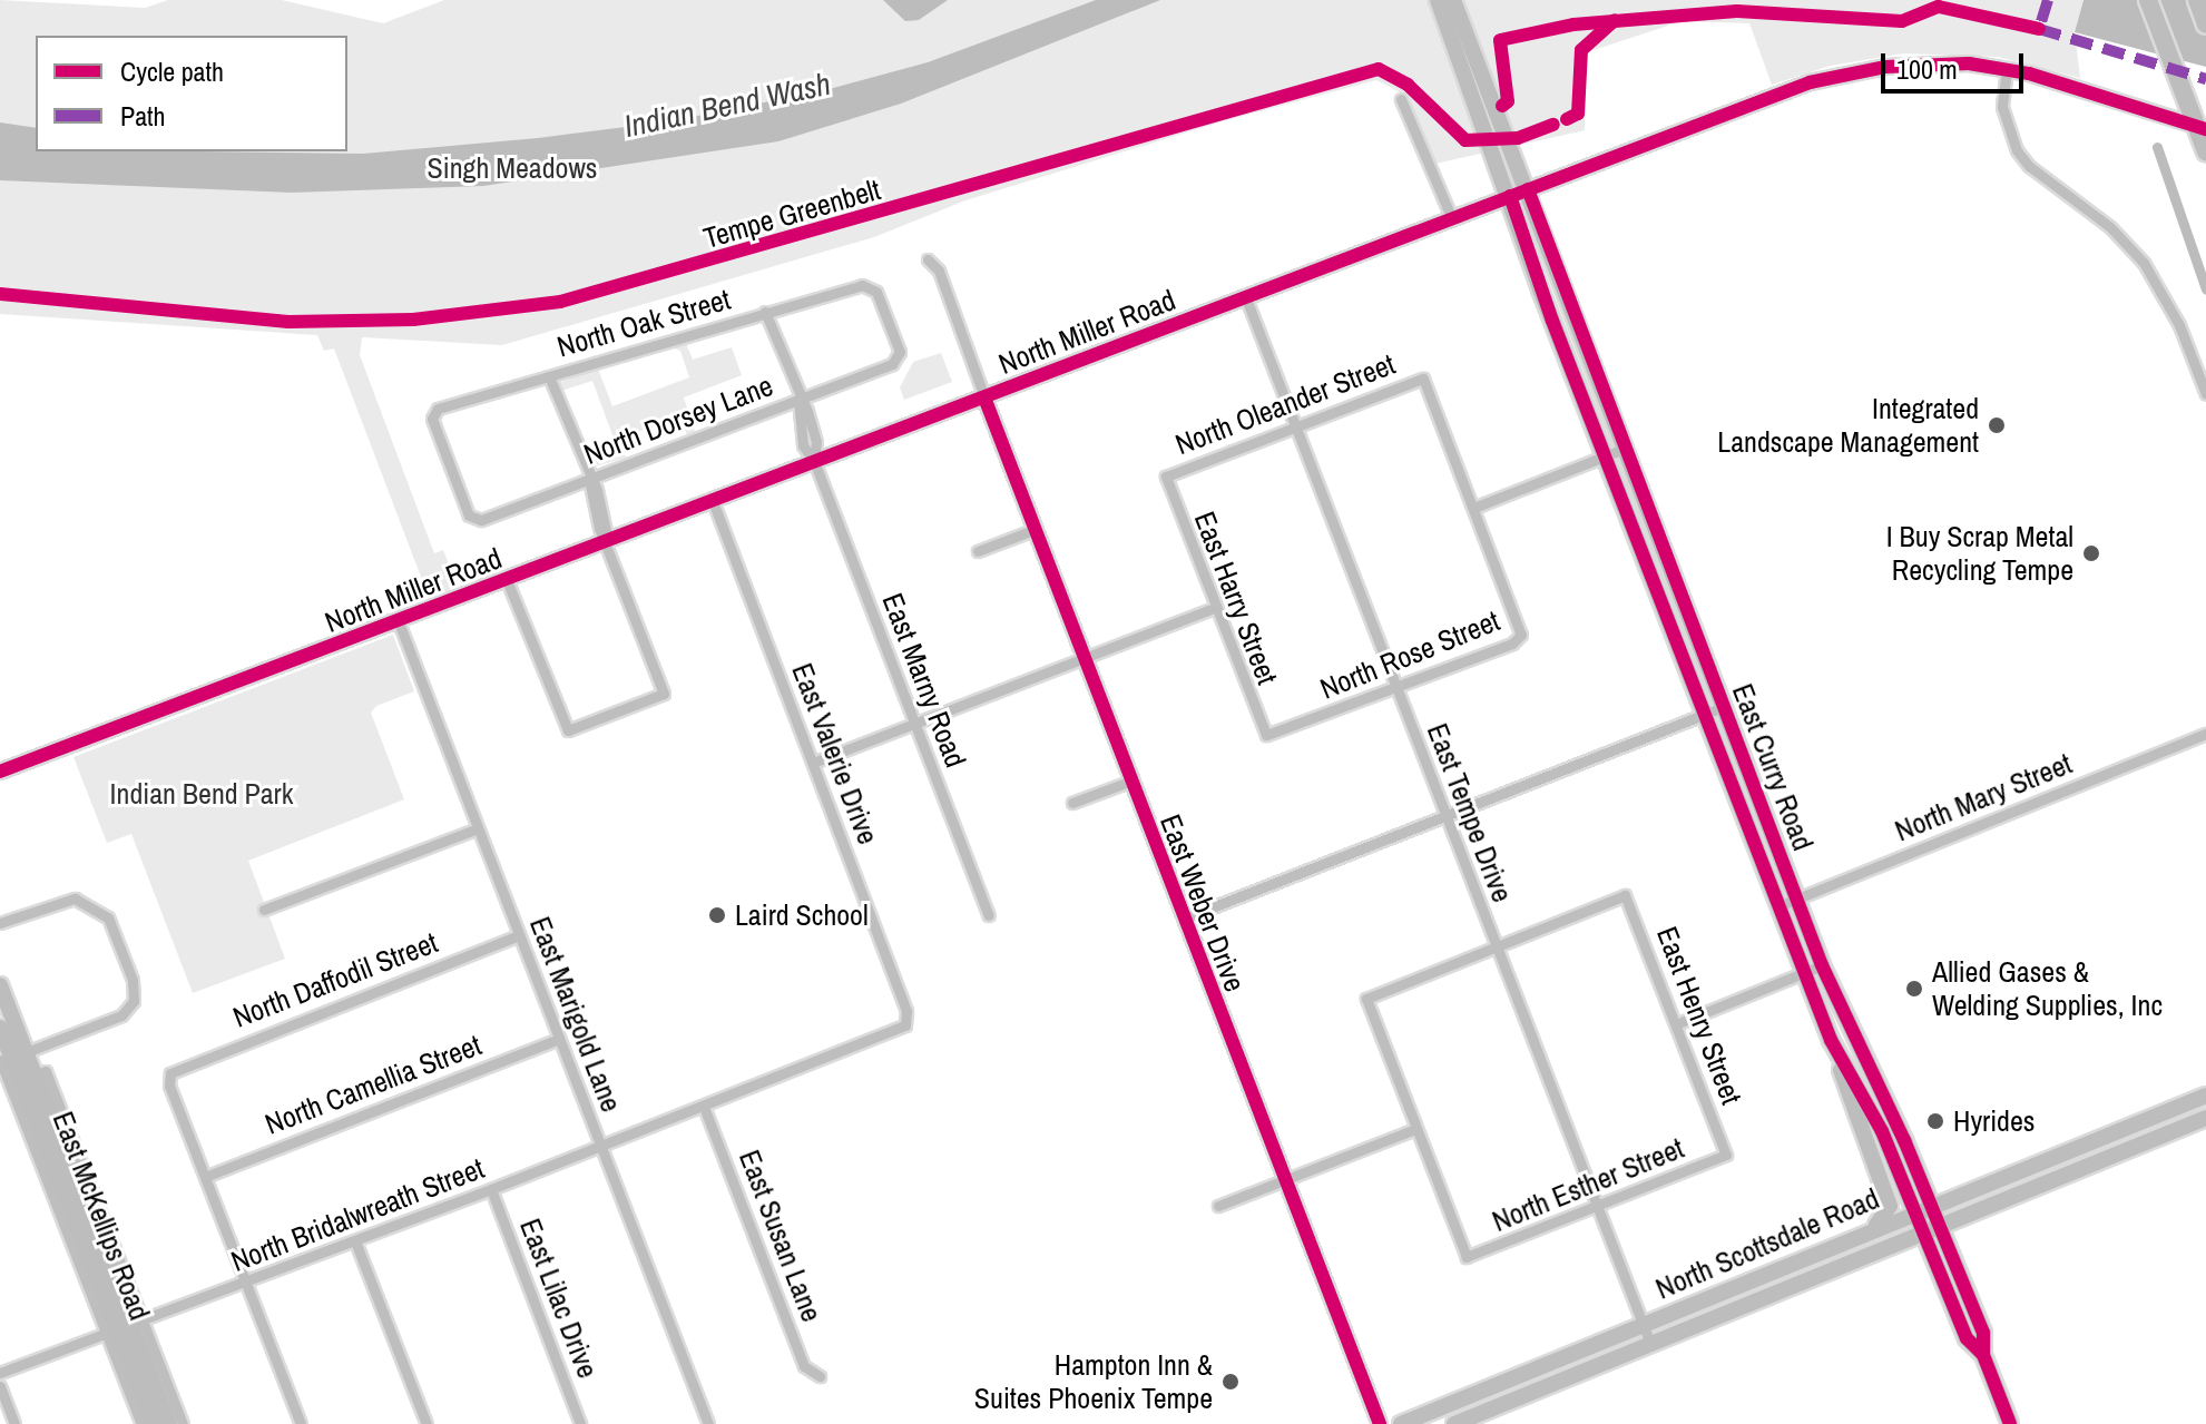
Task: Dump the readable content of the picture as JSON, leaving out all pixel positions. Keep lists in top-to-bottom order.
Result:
{
  "streets": {
    "main road": ["East Curry Road", "East McKellips Road", "North Scottsdale Road"],
    "street": [
      "North Oak Street",
      "North Miller Road",
      "North Oleander Street",
      "North Dorsey Lane",
      "East Harry Street",
      "North Rose Street",
      "East Marny Road",
      "East Valerie Drive",
      "North Mary Street",
      "East Tempe Drive",
      "East Weber Drive",
      "North Daffodil Street",
      "East Marigold Lane",
      "East Henry Street",
      "North Camellia Street",
      "North Esther Street",
      "North Bridalwreath Street",
      "East Susan Lane",
      "East Lilac Drive"
    ],
    "cycle path": ["Tempe Greenbelt"]
  },
  "crossings": [
    ["North Oak Street", "North Dorsey Lane"],
    ["North Oak Street", "East Marny Road"],
    ["North Miller Road", "East Marny Road"],
    ["North Miller Road", "East Valerie Drive"],
    ["North Miller Road", "East Curry Road"],
    ["North Miller Road", "East Tempe Drive"],
    ["North Miller Road", "East Weber Drive"],
    ["North Miller Road", "East Marigold Lane"],
    ["North Oleander Street", "East Harry Street"],
    ["North Oleander Street", "North Rose Street"],
    ["North Oleander Street", "East Tempe Drive"],
    ["North Dorsey Lane", "East Marny Road"],
    ["East Harry Street", "North Rose Street"],
    ["North Rose Street", "East Tempe Drive"],
    ["East Valerie Drive", "North Bridalwreath Street"],
    ["East Curry Road", "North Mary Street"],
    ["East Curry Road", "North Scottsdale Road"],
    ["East Tempe Drive", "East Henry Street"],
    ["East Tempe Drive", "North Esther Street"],
    ["East Tempe Drive", "North Scottsdale Road"],
    ["North Daffodil Street", "East Marigold Lane"],
    ["North Daffodil Street", "North Camellia Street"],
    ["East Marigold Lane", "North Camellia Street"],
    ["East Marigold Lane", "North Bridalwreath Street"],
    ["East Henry Street", "North Esther Street"],
    ["North Bridalwreath Street", "East McKellips Road"],
    ["North Bridalwreath Street", "East Susan Lane"],
    ["North Bridalwreath Street", "East Lilac Drive"]
  ],
  "water": ["Indian Bend Wash"],
  "parks": ["Singh Meadows", "Indian Bend Park"],
  "places": [
    "Integrated Landscape Management",
    "I Buy Scrap Metal Recycling Tempe",
    "Laird School",
    "Allied Gases & Welding Supplies, Inc",
    "Hyrides",
    "Hampton Inn & Suites Phoenix Tempe"
  ],
  "legend": ["Cycle path", "Path"],
  "scale_bar": "100 m"
}
